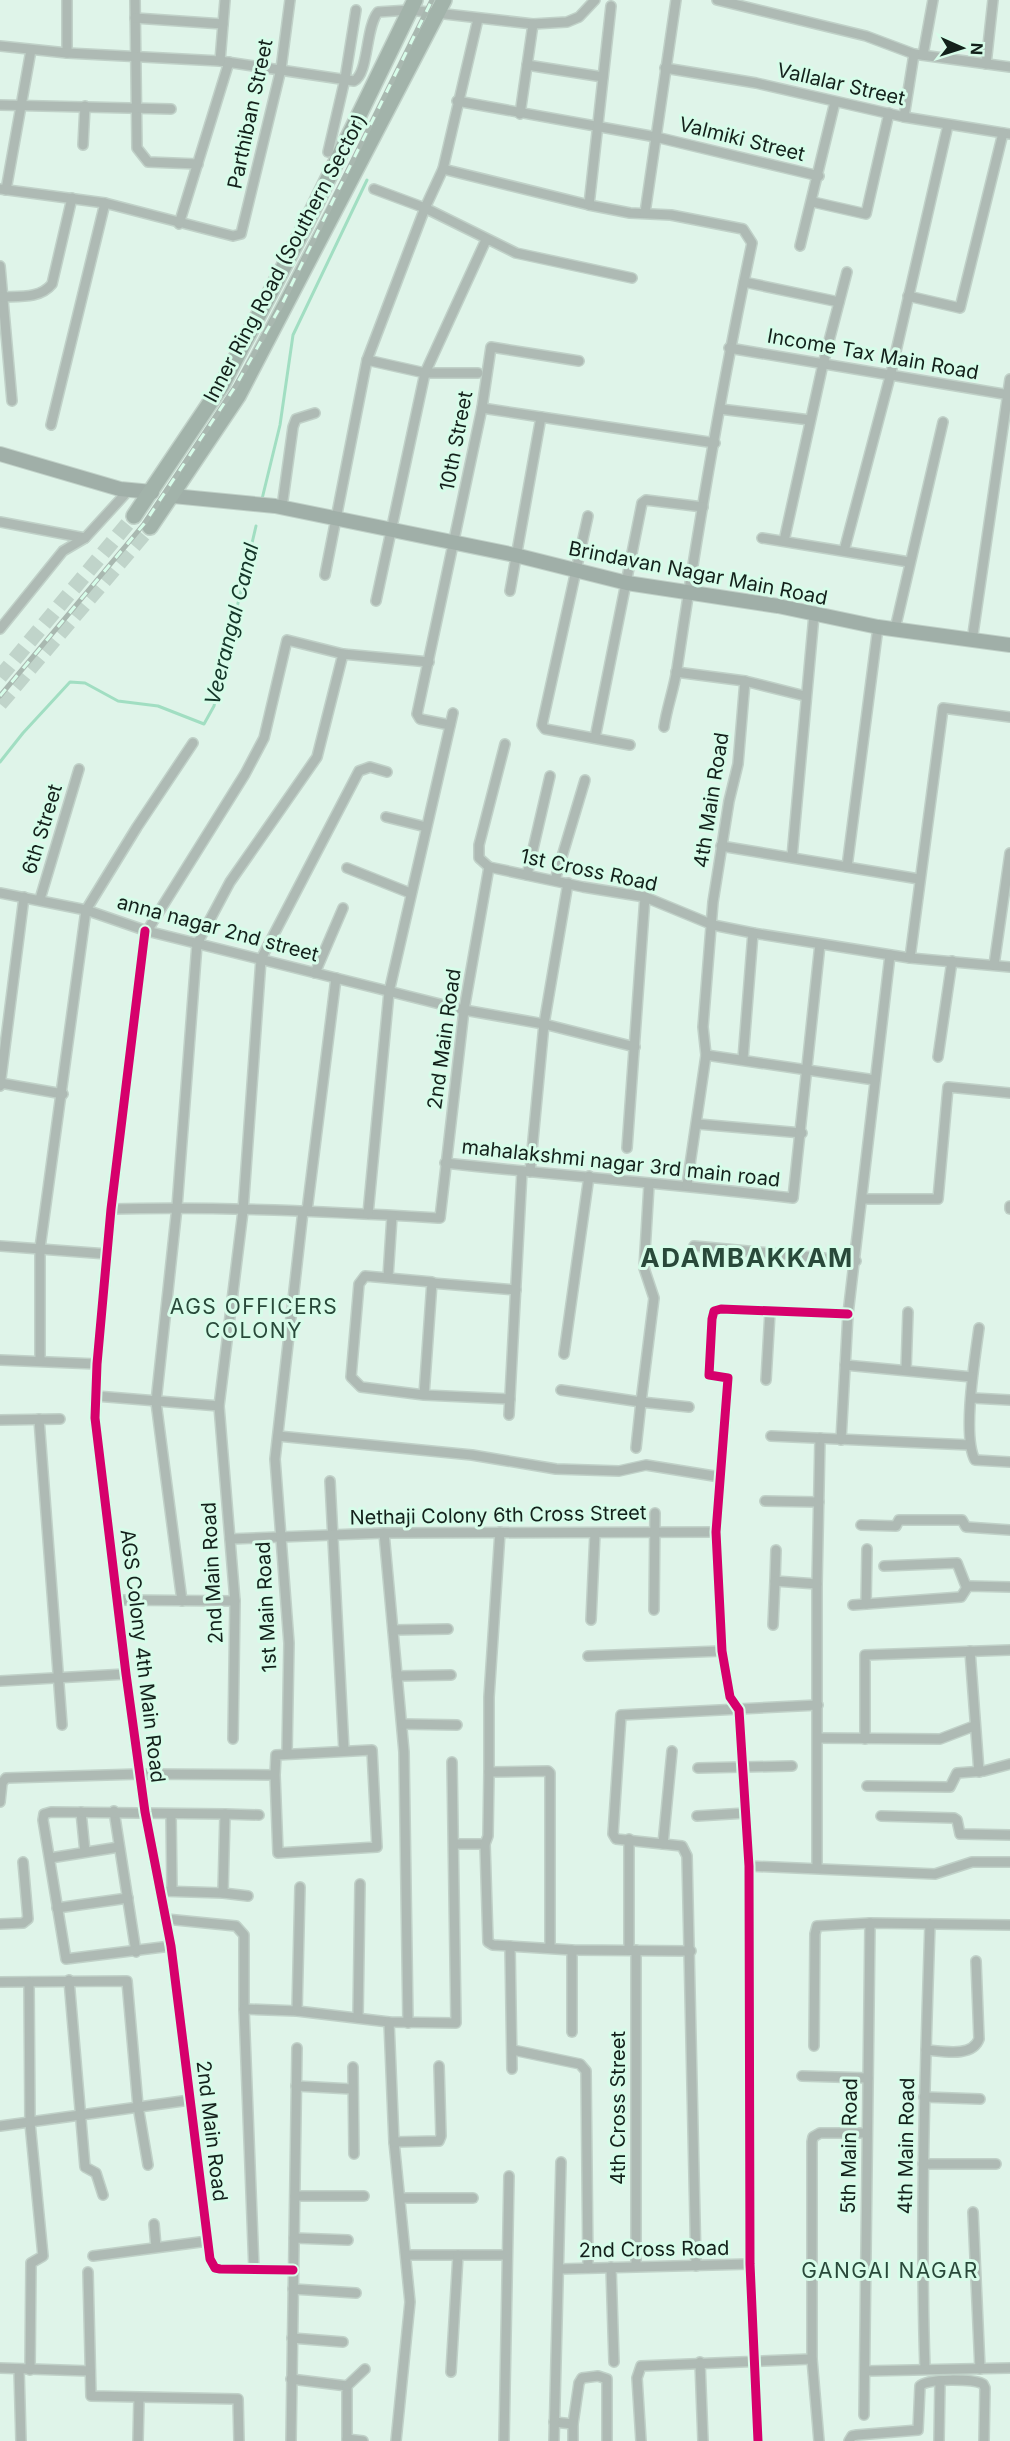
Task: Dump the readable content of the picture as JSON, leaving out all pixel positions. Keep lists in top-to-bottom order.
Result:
{
  "streets": {
    "main road": ["Inner Ring Road (Southern Sector)"],
    "street": [
      "Vallalar Street",
      "Parthiban Street",
      "Valmiki Street",
      "Income Tax Main Road",
      "10th Street",
      "Brindavan Nagar Main Road",
      "4th Main Road",
      "6th Street",
      "1st Cross Road",
      "anna nagar 2nd street",
      "2nd Main Road",
      "mahalakshmi nagar 3rd main road",
      "Nethaji Colony 6th Cross Street",
      "1st Main Road",
      "AGS Colony 4th Main Road",
      "4th Cross Street",
      "5th Main Road",
      "2nd Cross Road"
    ]
  },
  "crossings": [
    ["Inner Ring Road (Southern Sector)", "Brindavan Nagar Main Road"],
    ["10th Street", "Brindavan Nagar Main Road"],
    ["4th Main Road", "1st Cross Road"],
    ["4th Main Road", "mahalakshmi nagar 3rd main road"],
    ["6th Street", "anna nagar 2nd street"],
    ["1st Cross Road", "2nd Main Road"],
    ["anna nagar 2nd street", "2nd Main Road"],
    ["anna nagar 2nd street", "1st Main Road"],
    ["anna nagar 2nd street", "AGS Colony 4th Main Road"],
    ["2nd Main Road", "mahalakshmi nagar 3rd main road"],
    ["2nd Main Road", "Nethaji Colony 6th Cross Street"],
    ["2nd Main Road", "AGS Colony 4th Main Road"],
    ["Nethaji Colony 6th Cross Street", "1st Main Road"],
    ["4th Cross Street", "2nd Cross Road"]
  ],
  "districts": ["ADAMBAKKAM", "AGS OFFICERS COLONY", "GANGAI NAGAR"],
  "water": ["Veerangal Canal"],
  "north": "right"
}
